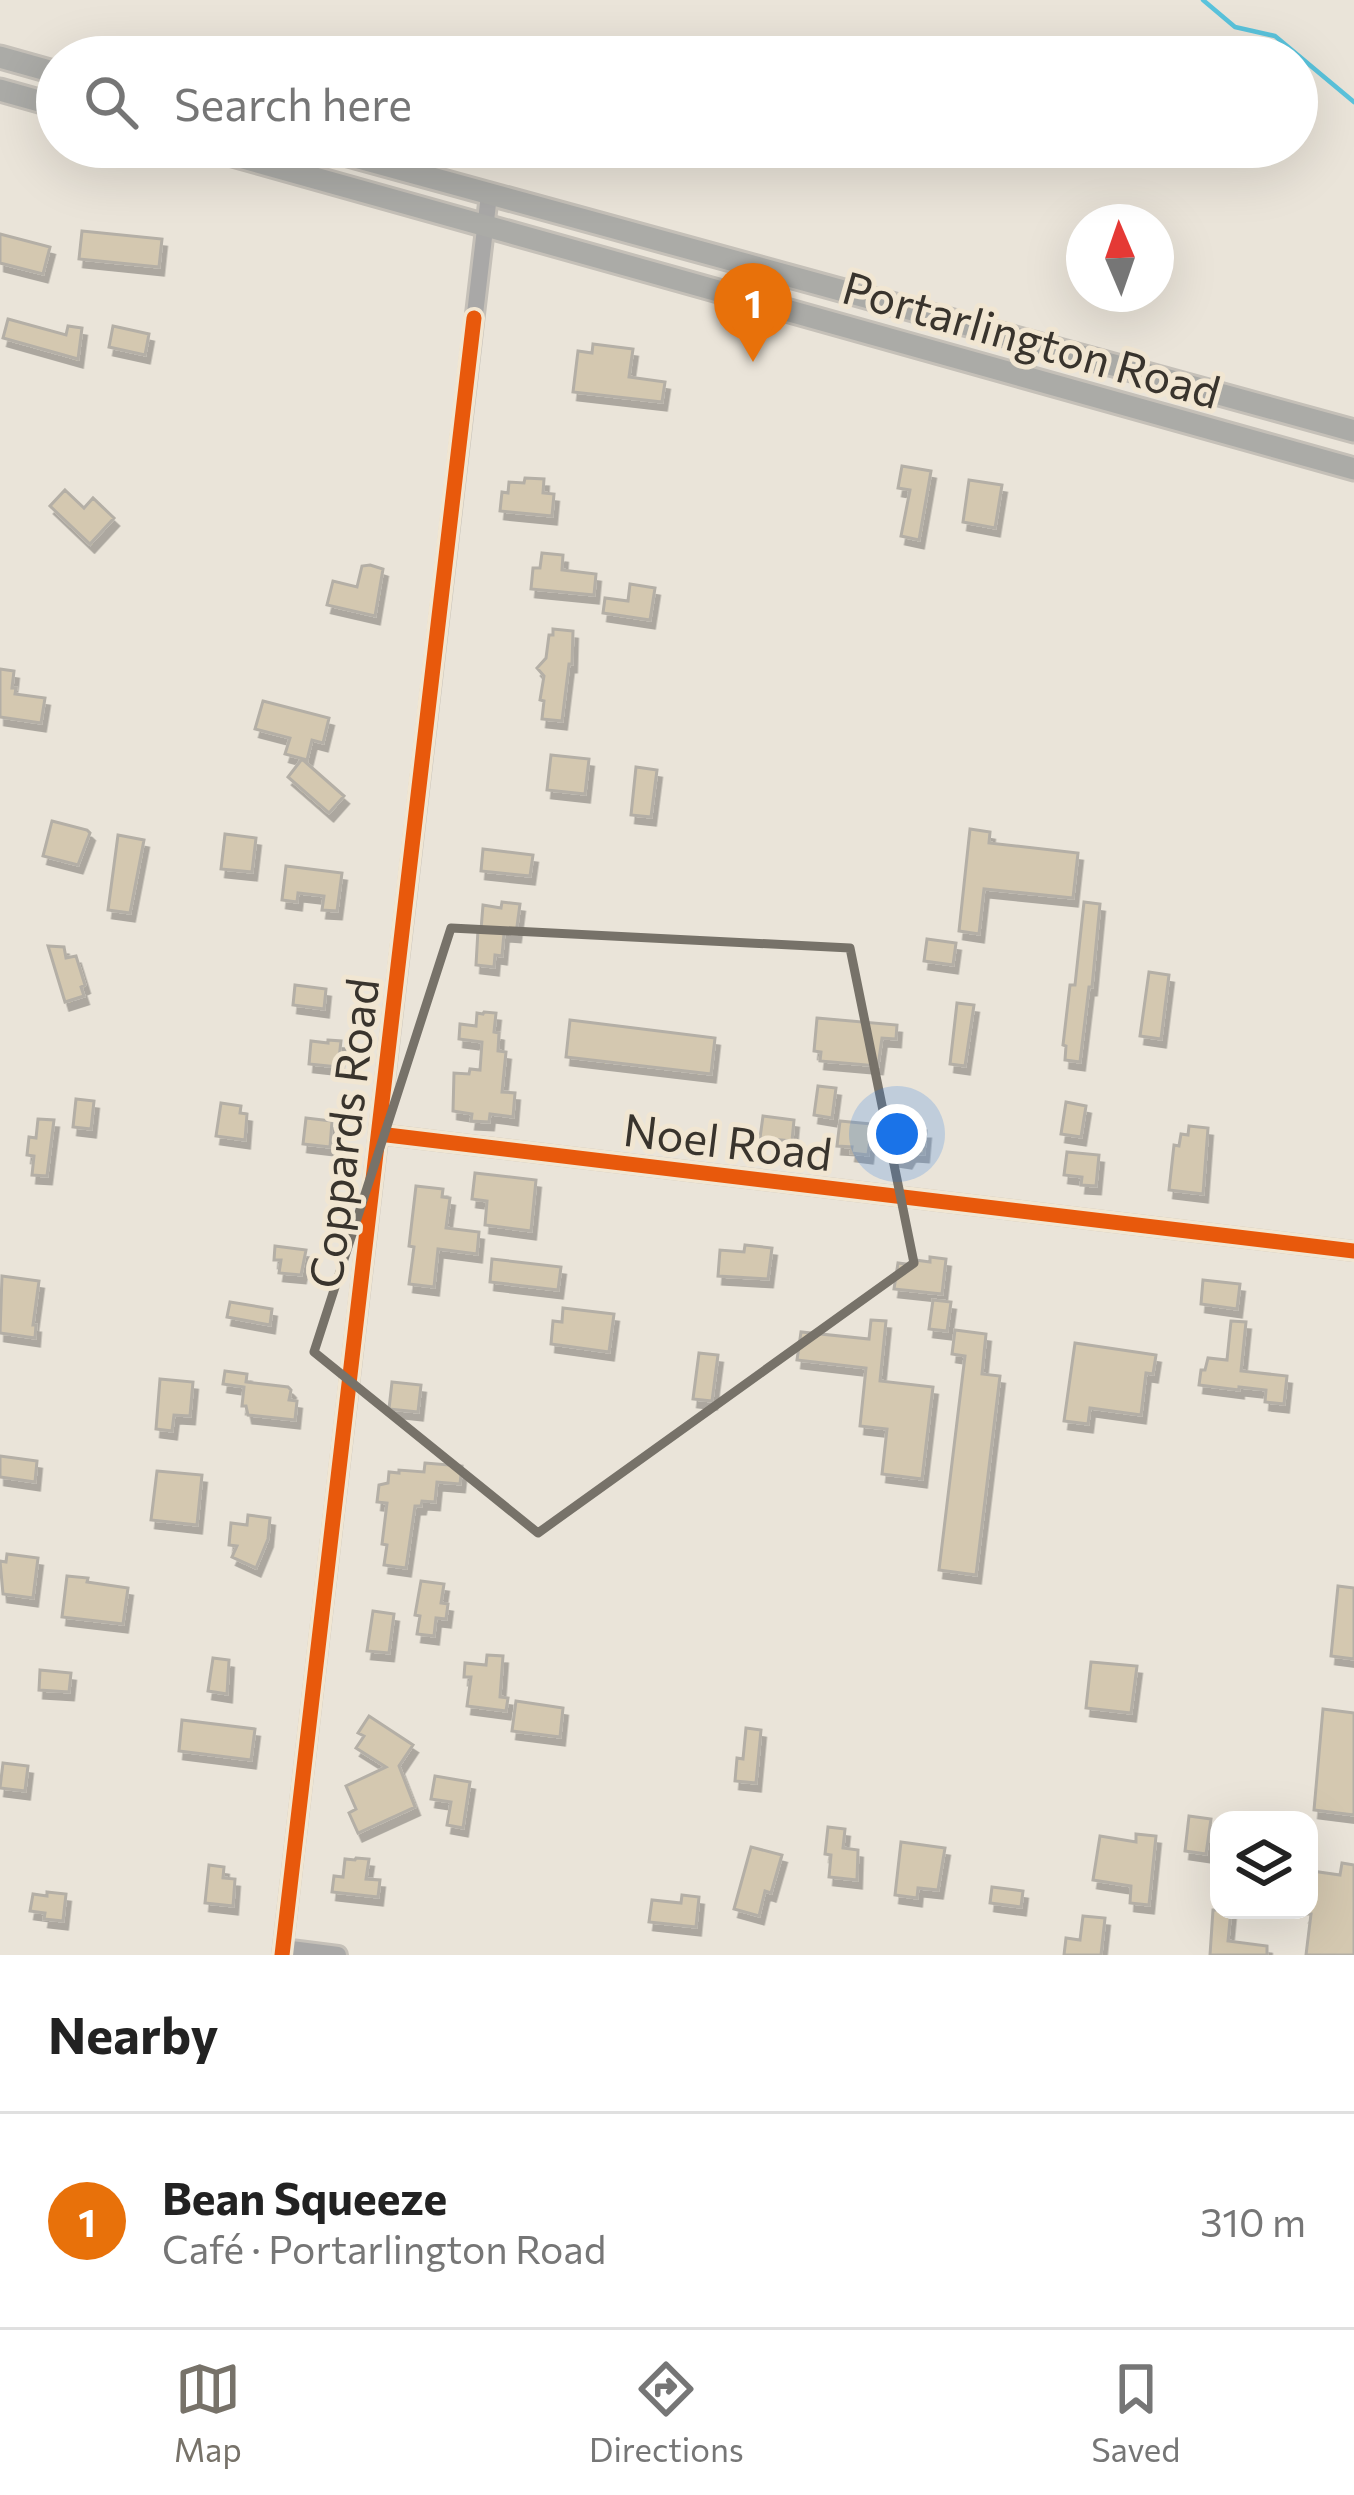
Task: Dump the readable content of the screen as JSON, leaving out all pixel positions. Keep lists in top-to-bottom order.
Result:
{
  "streets": {
    "main road": ["Portarlington Road"],
    "street": ["Coppards Road", "Noel Road"]
  },
  "crossings": [
    ["Portarlington Road", "Coppards Road"],
    ["Coppards Road", "Noel Road"]
  ],
  "north": "top",
  "page": {
    "search": "Search here",
    "pins": "1",
    "heading": "Nearby",
    "list": [
      {
        "mark": "1",
        "name": "Bean Squeeze",
        "note": "Café · Portarlington Road",
        "value": "310 m"
      }
    ],
    "nav": ["Map", "Directions", "Saved"]
  }
}
